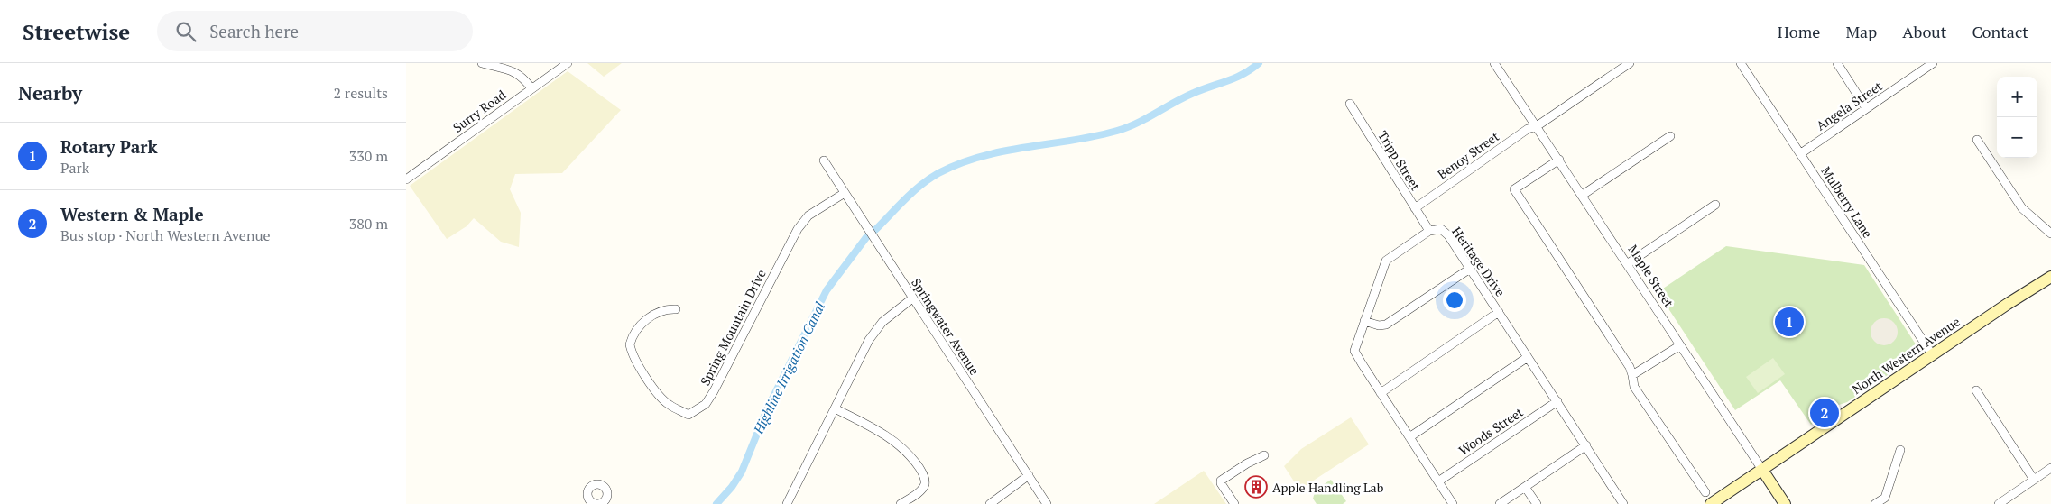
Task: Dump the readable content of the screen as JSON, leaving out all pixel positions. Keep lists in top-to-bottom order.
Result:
{
  "streets": {
    "main road": ["Maple Street", "North Western Avenue"],
    "street": [
      "Angela Street",
      "Surry Road",
      "Benoy Street",
      "Tripp Street",
      "Mulberry Lane",
      "Heritage Drive",
      "Springwater Avenue",
      "Spring Mountain Drive",
      "Woods Street"
    ]
  },
  "crossings": [
    ["Angela Street", "Mulberry Lane"],
    ["Benoy Street", "Tripp Street"],
    ["Benoy Street", "Maple Street"],
    ["Tripp Street", "Heritage Drive"],
    ["Mulberry Lane", "North Western Avenue"],
    ["Heritage Drive", "Woods Street"],
    ["Maple Street", "North Western Avenue"],
    ["Springwater Avenue", "Spring Mountain Drive"]
  ],
  "water": ["Highline Irrigation Canal"],
  "places": {
    "building": ["Apple Handling Lab"]
  },
  "page": {
    "header": "Streetwise",
    "search": "Search here",
    "nav": [
      "Home",
      "Map",
      "About",
      "Contact"
    ],
    "heading": ["Nearby", "2 results"],
    "map_buttons": ["+", "−"],
    "list": [
      {
        "mark": "1",
        "name": "Rotary Park",
        "note": "Park",
        "value": "330 m"
      },
      {
        "mark": "2",
        "name": "Western & Maple",
        "note": "Bus stop · North Western Avenue",
        "value": "380 m"
      }
    ],
    "pins": ["1", "2"]
  }
}
